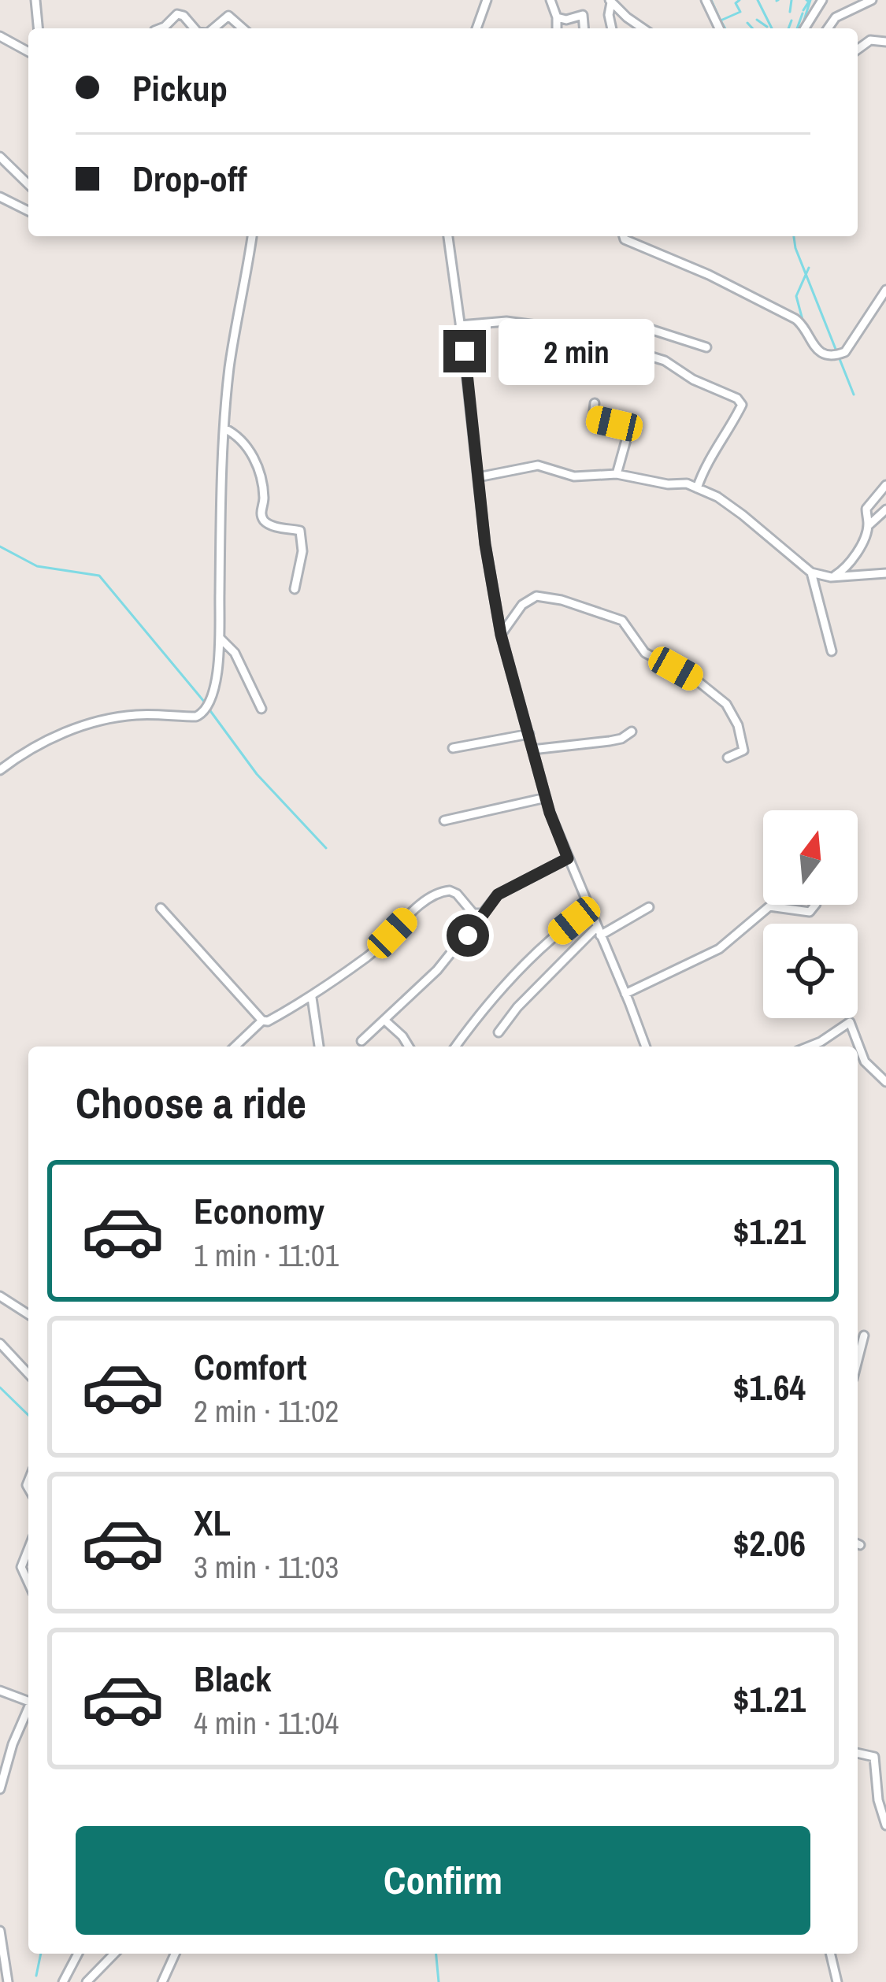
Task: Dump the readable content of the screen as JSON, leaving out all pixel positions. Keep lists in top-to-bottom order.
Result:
{
  "north": "top",
  "page": {
    "banner": ["Pickup", "Drop-off"],
    "bubble": "2 min",
    "heading": "Choose a ride",
    "list": [
      {
        "name": "Economy",
        "note": "1 min · 11:01",
        "value": "$1.21"
      },
      {
        "name": "Comfort",
        "note": "2 min · 11:02",
        "value": "$1.64"
      },
      {
        "name": "XL",
        "note": "3 min · 11:03",
        "value": "$2.06"
      },
      {
        "name": "Black",
        "note": "4 min · 11:04",
        "value": "$1.21"
      }
    ],
    "buttons": "Confirm"
  }
}
